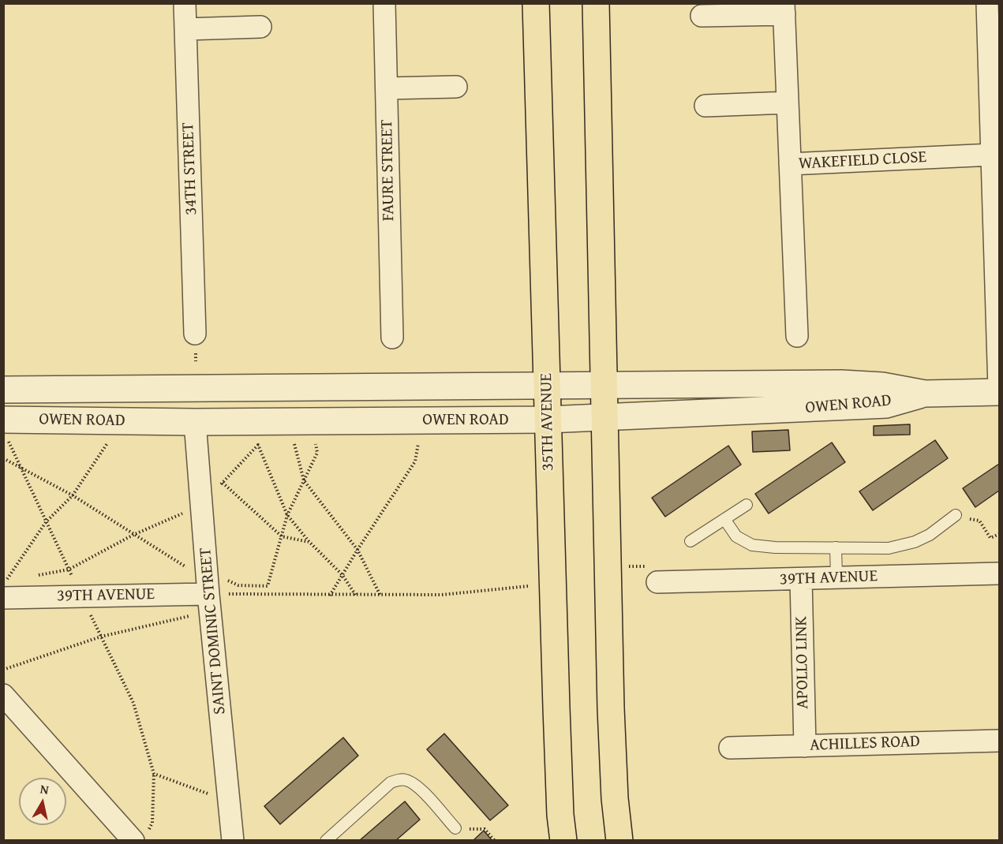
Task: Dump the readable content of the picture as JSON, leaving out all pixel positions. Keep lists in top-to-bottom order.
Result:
{
  "streets": {
    "main road": ["35TH AVENUE"],
    "street": [
      "WAKEFIELD CLOSE",
      "34TH STREET",
      "FAURE STREET",
      "OWEN ROAD",
      "39TH AVENUE",
      "SAINT DOMINIC STREET",
      "APOLLO LINK",
      "ACHILLES ROAD"
    ]
  },
  "crossings": [
    ["OWEN ROAD", "35TH AVENUE"],
    ["OWEN ROAD", "SAINT DOMINIC STREET"],
    ["39TH AVENUE", "SAINT DOMINIC STREET"],
    ["39TH AVENUE", "APOLLO LINK"],
    ["APOLLO LINK", "ACHILLES ROAD"]
  ],
  "north": "top"
}
